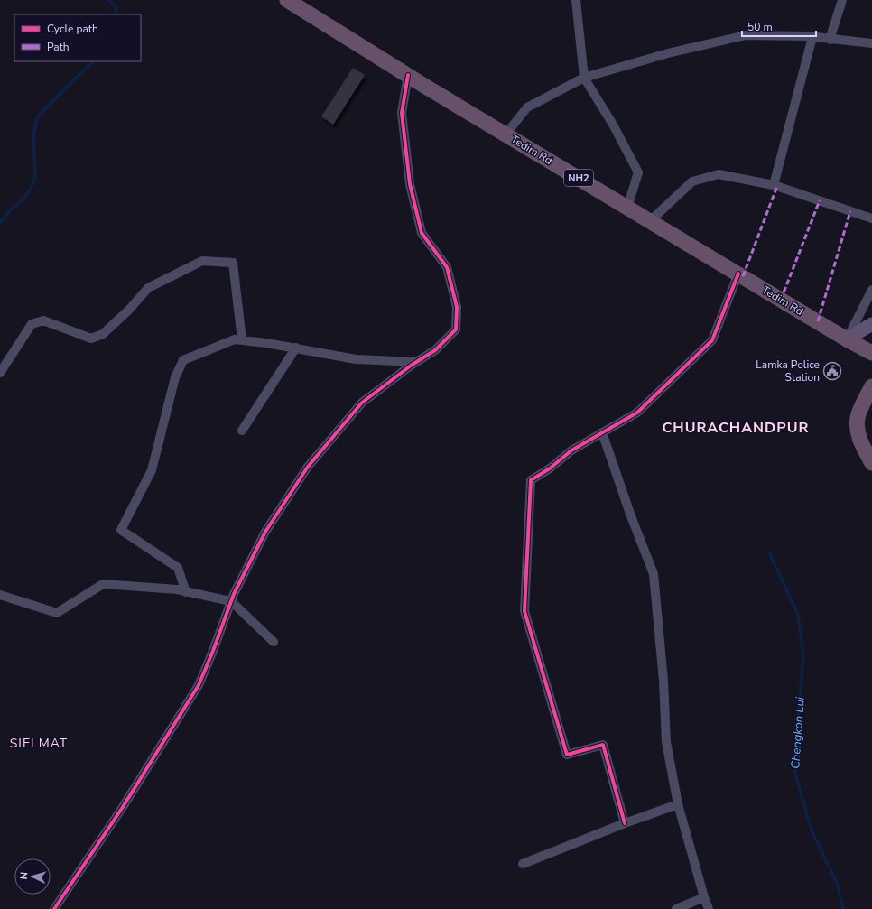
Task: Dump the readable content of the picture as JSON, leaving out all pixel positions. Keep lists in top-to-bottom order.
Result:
{
  "streets": {
    "highway": ["Tedim Rd", "NH2"]
  },
  "districts": ["CHURACHANDPUR", "SIELMAT"],
  "water": ["Chengkon Lui"],
  "places": {
    "public building": ["Lamka Police Station"]
  },
  "legend": ["Cycle path", "Path"],
  "scale_bar": "50 m",
  "north": "left"
}
